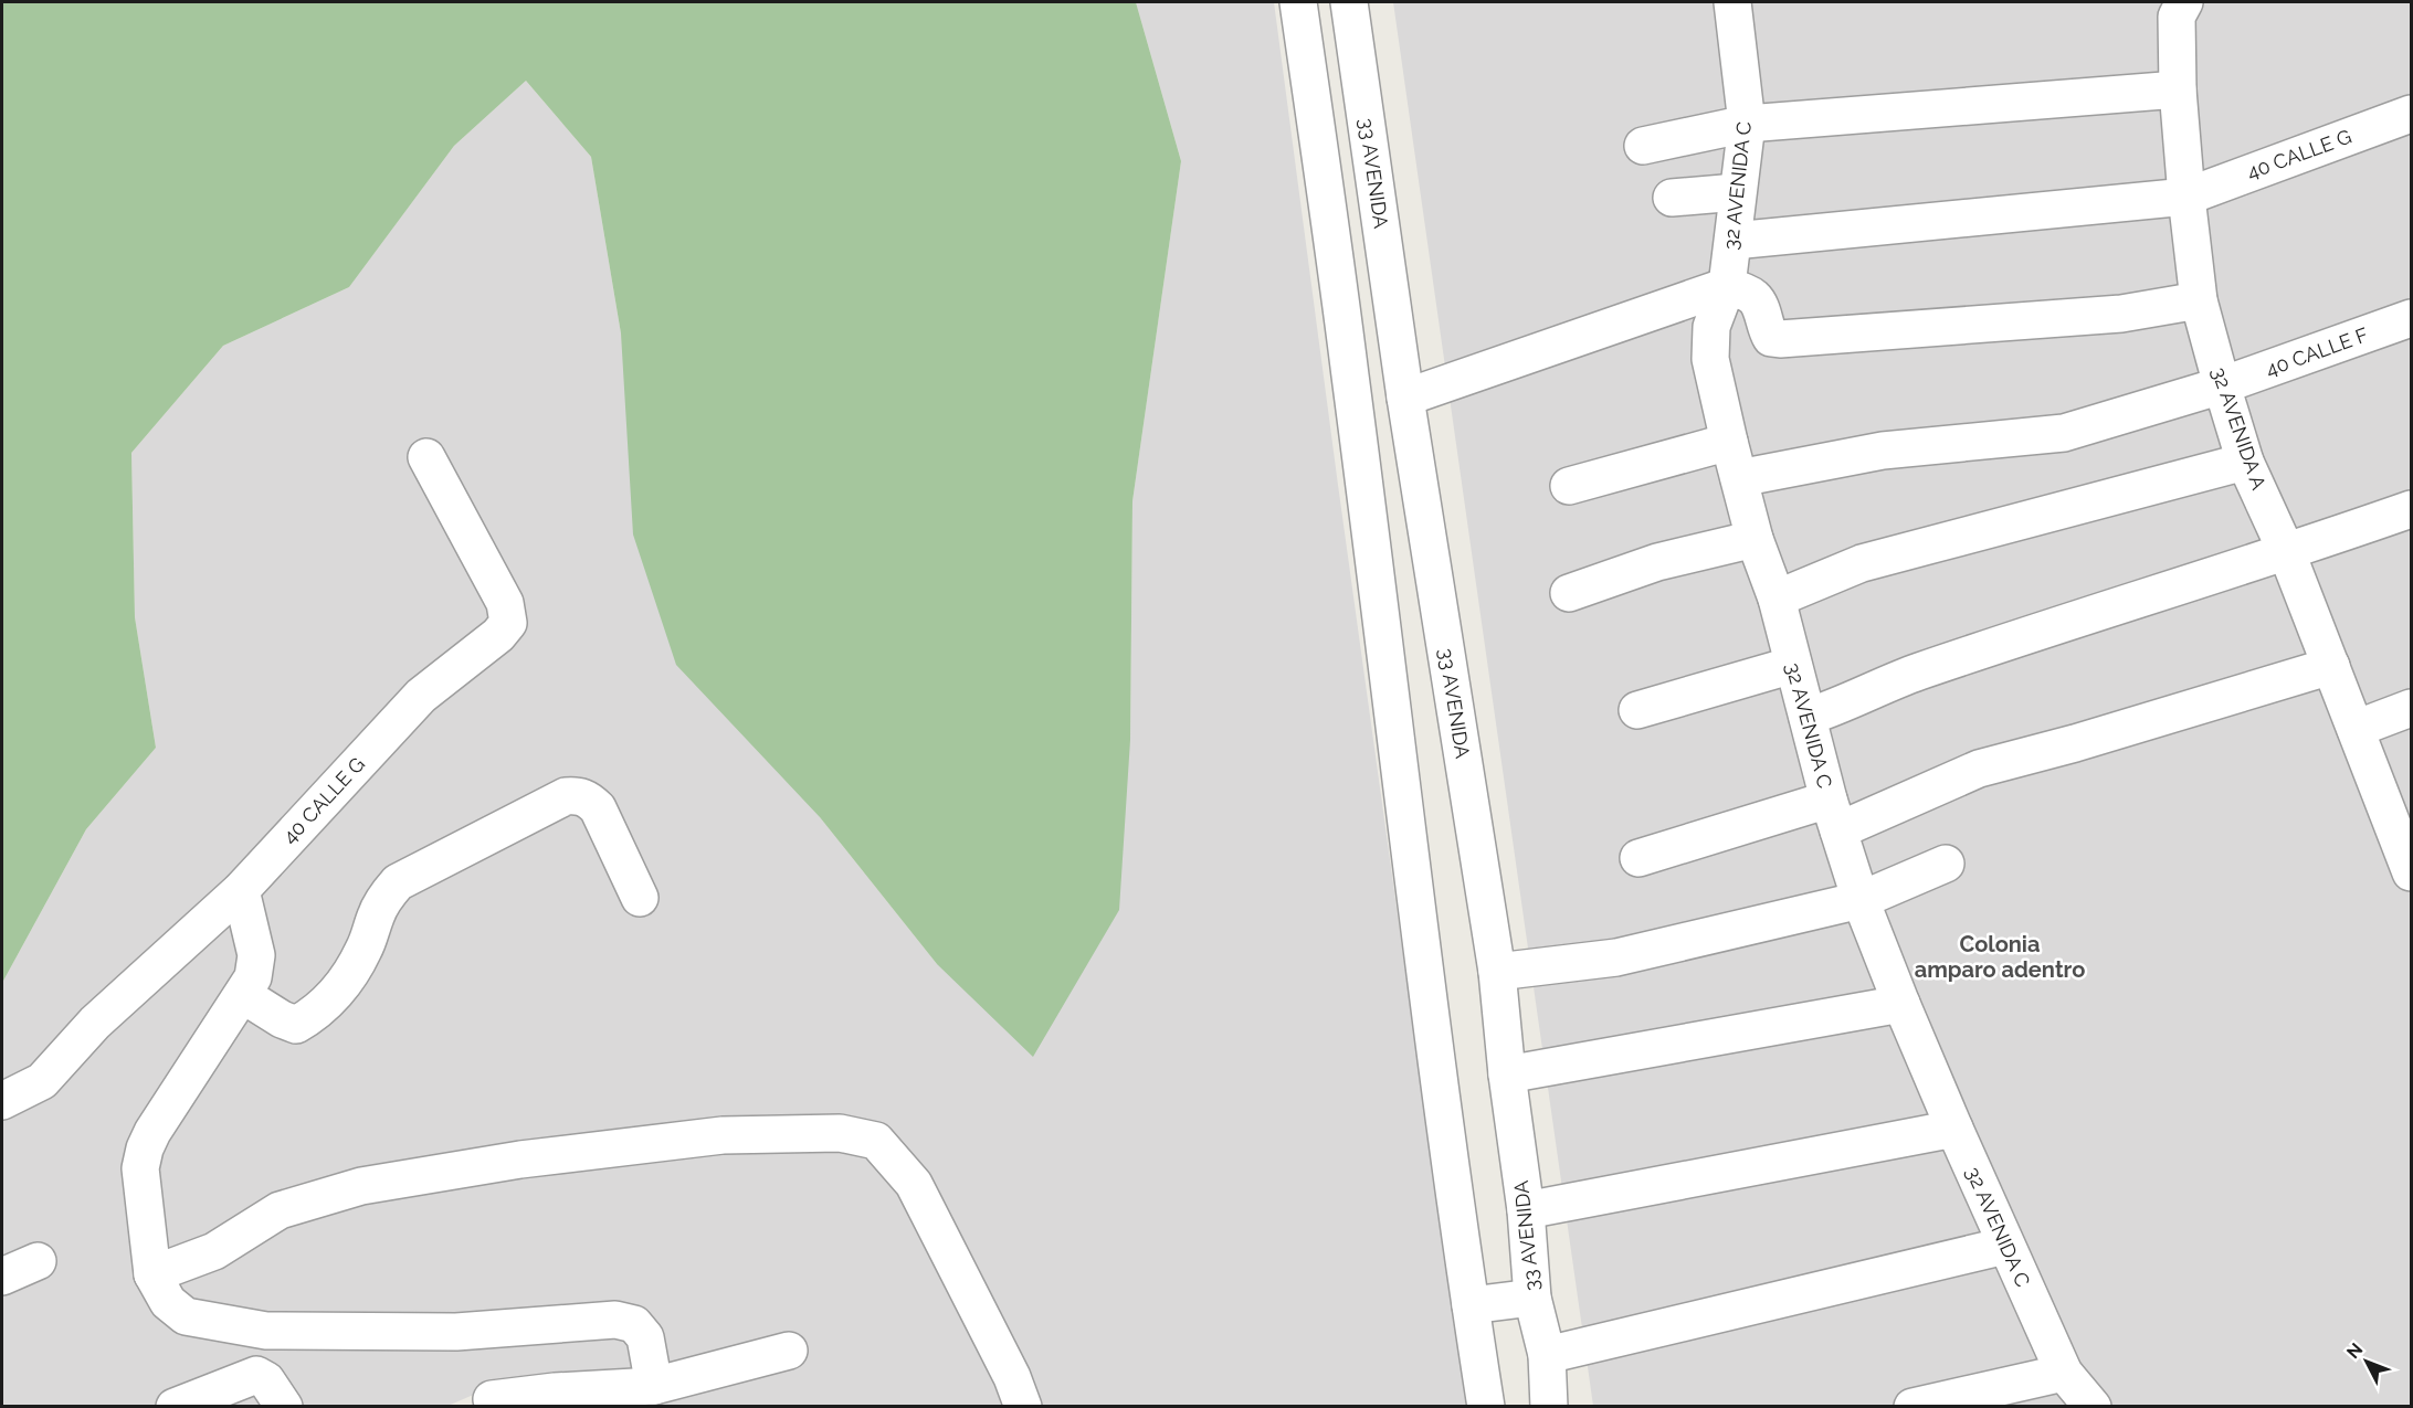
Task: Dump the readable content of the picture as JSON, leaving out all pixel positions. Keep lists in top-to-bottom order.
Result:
{
  "streets": {
    "street": [
      "40 CALLE G",
      "33 AVENIDA",
      "32 AVENIDA C",
      "40 CALLE F",
      "32 AVENIDA A"
    ]
  },
  "crossings": [
    ["40 CALLE G", "32 AVENIDA C"],
    ["40 CALLE G", "32 AVENIDA A"],
    ["32 AVENIDA C", "40 CALLE F"],
    ["40 CALLE F", "32 AVENIDA A"]
  ],
  "districts": ["Colonia amparo adentro"],
  "north": "top left"
}
